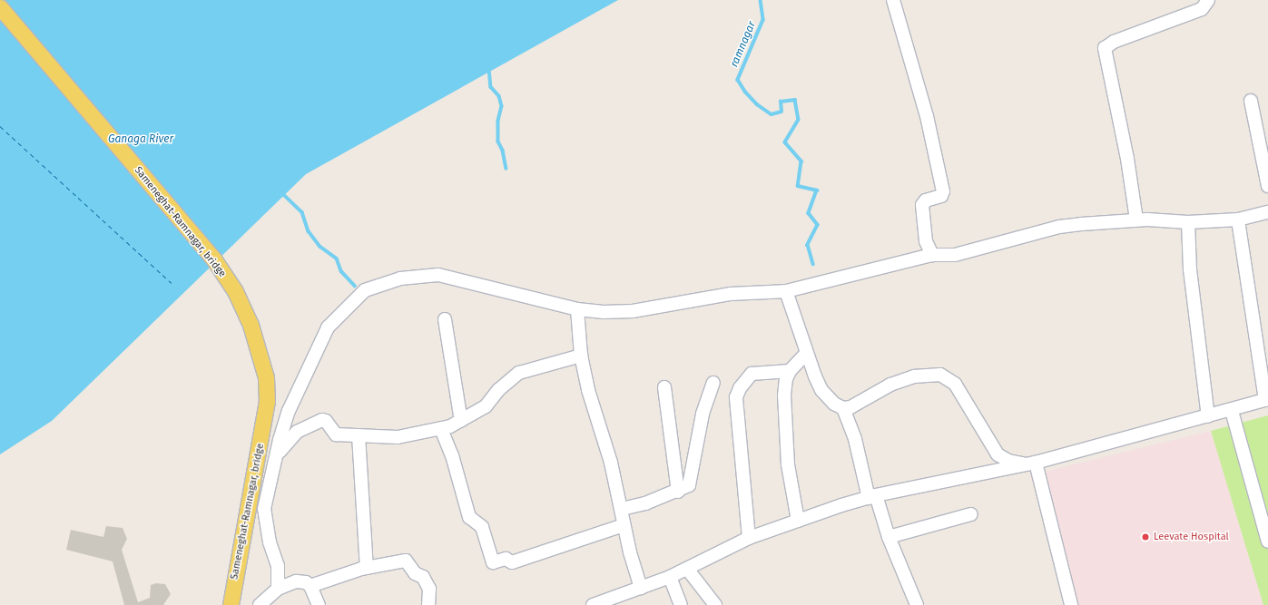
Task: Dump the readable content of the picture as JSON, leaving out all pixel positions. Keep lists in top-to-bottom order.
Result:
{
  "streets": {
    "main road": ["Sameneghat-Ramnagar, bridge"]
  },
  "water": ["ramnagar", "Ganaga River"],
  "places": ["Leevate Hospital"]
}
